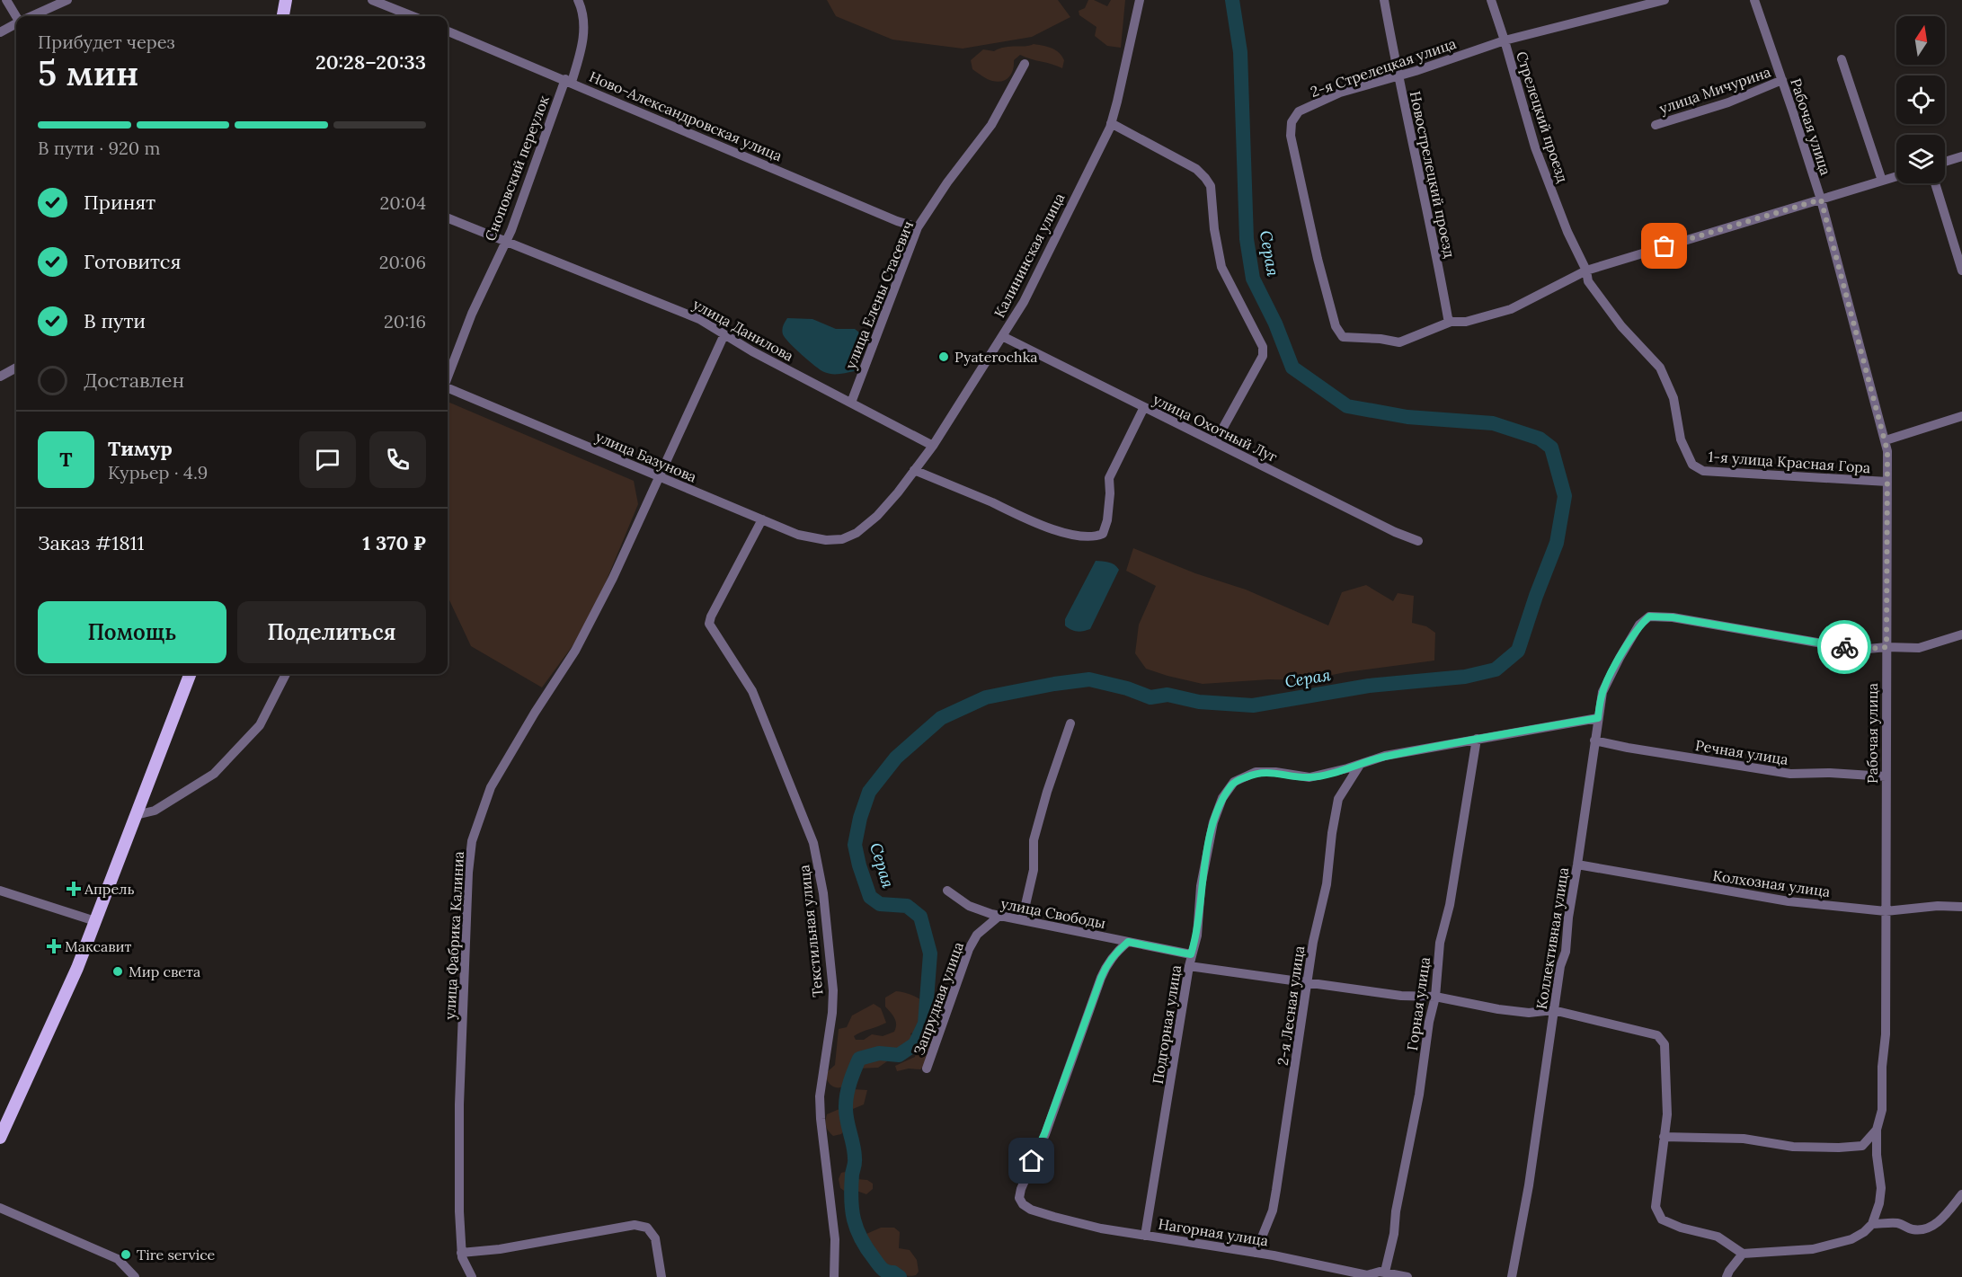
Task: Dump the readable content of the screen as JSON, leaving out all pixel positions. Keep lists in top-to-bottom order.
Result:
{
  "streets": {
    "street": [
      "2-я Стрелецкая улица",
      "улица Мичурина",
      "Ново-Александровская улица",
      "Стрелецкий проезд",
      "Рабочая улица",
      "Сноповский переулок",
      "Новострелецкий проезд",
      "Калининская улица",
      "улица Елены Стасевич",
      "улица Данилова",
      "улица Охотный Луг",
      "улица Базунова",
      "1-я улица Красная Гора",
      "Речная улица",
      "Колхозная улица",
      "улица Свободы",
      "Текстильная улица",
      "улица Фабрика Калиниа",
      "Коллективная улица",
      "Запрудная улица",
      "Горная улица",
      "2-я Лесная улица",
      "Подгорная улица",
      "Нагорная улица"
    ]
  },
  "crossings": [
    ["2-я Стрелецкая улица", "Стрелецкий проезд"],
    ["2-я Стрелецкая улица", "Новострелецкий проезд"],
    ["улица Мичурина", "Рабочая улица"],
    ["Ново-Александровская улица", "Сноповский переулок"],
    ["Ново-Александровская улица", "улица Елены Стасевич"],
    ["Стрелецкий проезд", "1-я улица Красная Гора"],
    ["Рабочая улица", "1-я улица Красная Гора"],
    ["Рабочая улица", "Речная улица"],
    ["Рабочая улица", "Колхозная улица"],
    ["Рабочая улица", "Коллективная улица"],
    ["Сноповский переулок", "улица Данилова"],
    ["Калининская улица", "улица Данилова"],
    ["Калининская улица", "улица Охотный Луг"],
    ["Калининская улица", "улица Базунова"],
    ["улица Елены Стасевич", "улица Данилова"],
    ["улица Данилова", "улица Фабрика Калиниа"],
    ["улица Базунова", "Текстильная улица"],
    ["улица Базунова", "улица Фабрика Калиниа"],
    ["Речная улица", "Коллективная улица"],
    ["Колхозная улица", "Коллективная улица"],
    ["улица Свободы", "Запрудная улица"],
    ["улица Свободы", "Подгорная улица"],
    ["улица Свободы", "Нагорная улица"],
    ["Горная улица", "Нагорная улица"],
    ["2-я Лесная улица", "Подгорная улица"],
    ["2-я Лесная улица", "Нагорная улица"],
    ["Подгорная улица", "Нагорная улица"]
  ],
  "water": ["Серая"],
  "places": {
    "other": ["Pyaterochka", "Мир света", "Tire service"],
    "health": ["Апрель", "Максавит"]
  },
  "north": "top",
  "page": {
    "heading": ["5 мин", "Прибудет через", "20:28–20:33"],
    "panel": [
      "Тимур",
      "Курьер · 4.9",
      "Заказ #1811",
      "1 370 ₽"
    ],
    "bar": "В пути · 920 m",
    "list": [
      ["Принят", "20:04"],
      ["Готовится", "20:06"],
      ["В пути", "20:16"],
      "Доставлен"
    ],
    "round": "Т",
    "buttons": ["Помощь", "Поделиться"]
  }
}
